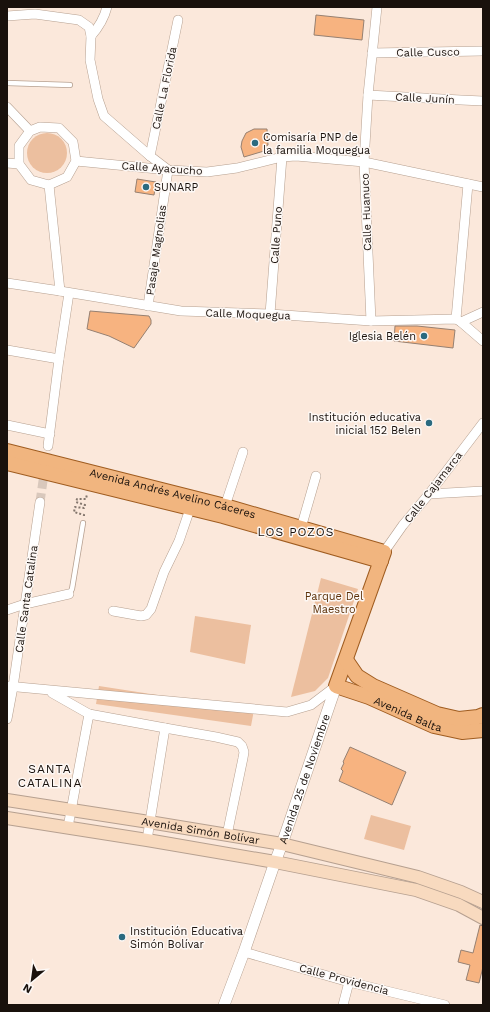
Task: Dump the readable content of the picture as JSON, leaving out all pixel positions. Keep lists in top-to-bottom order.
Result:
{
  "streets": {
    "main road": [
      "Avenida Andrés Avelino Cáceres",
      "Avenida Balta",
      "Avenida 25 de Noviembre",
      "Avenida Simón Bolívar"
    ],
    "street": [
      "Calle Cusco",
      "Calle La Florida",
      "Calle Junín",
      "Calle Ayacucho",
      "Calle Huanuco",
      "Calle Puno",
      "Pasaje Magnolias",
      "Calle Moquegua",
      "Calle Cajamarca",
      "Calle Santa Catalina",
      "Calle Providencia"
    ]
  },
  "crossings": [
    ["Calle Cusco", "Calle Huanuco"],
    ["Calle Junín", "Calle Huanuco"],
    ["Calle Ayacucho", "Calle Huanuco"],
    ["Calle Ayacucho", "Calle Puno"],
    ["Calle Ayacucho", "Pasaje Magnolias"],
    ["Calle Huanuco", "Calle Moquegua"],
    ["Calle Puno", "Calle Moquegua"],
    ["Pasaje Magnolias", "Calle Moquegua"],
    ["Calle Cajamarca", "Avenida Andrés Avelino Cáceres"],
    ["Calle Cajamarca", "Avenida 25 de Noviembre"],
    ["Avenida Andrés Avelino Cáceres", "Avenida 25 de Noviembre"],
    ["Avenida Balta", "Avenida 25 de Noviembre"],
    ["Avenida 25 de Noviembre", "Avenida Simón Bolívar"],
    ["Avenida 25 de Noviembre", "Calle Providencia"]
  ],
  "districts": ["LOS POZOS", "SANTA CATALINA"],
  "parks": ["Parque Del Maestro"],
  "places": [
    "Comisaría PNP de la familia Moquegua",
    "SUNARP",
    "Iglesia Belén",
    "Institución educativa inicial 152 Belen",
    "Institución Educativa Simón Bolívar"
  ],
  "north": "bottom left"
}
